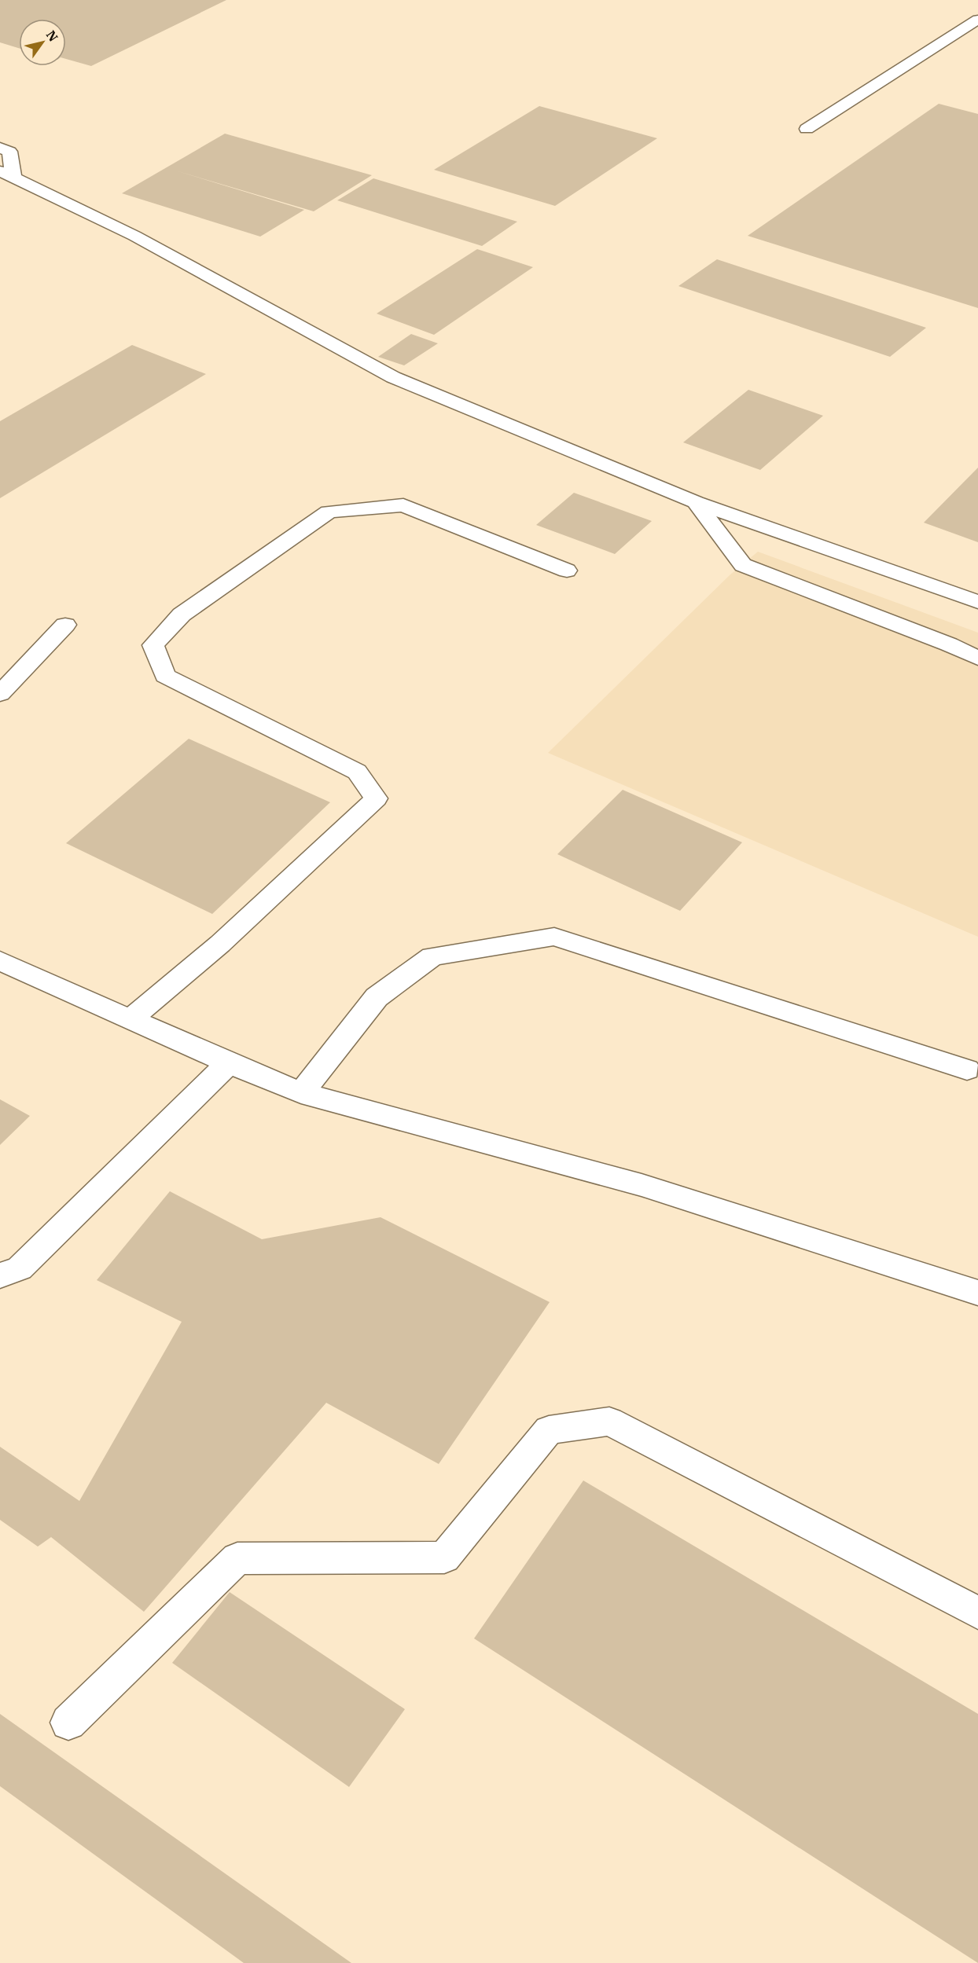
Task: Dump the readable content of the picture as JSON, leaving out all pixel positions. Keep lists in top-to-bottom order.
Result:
{
  "north": "top right"
}
